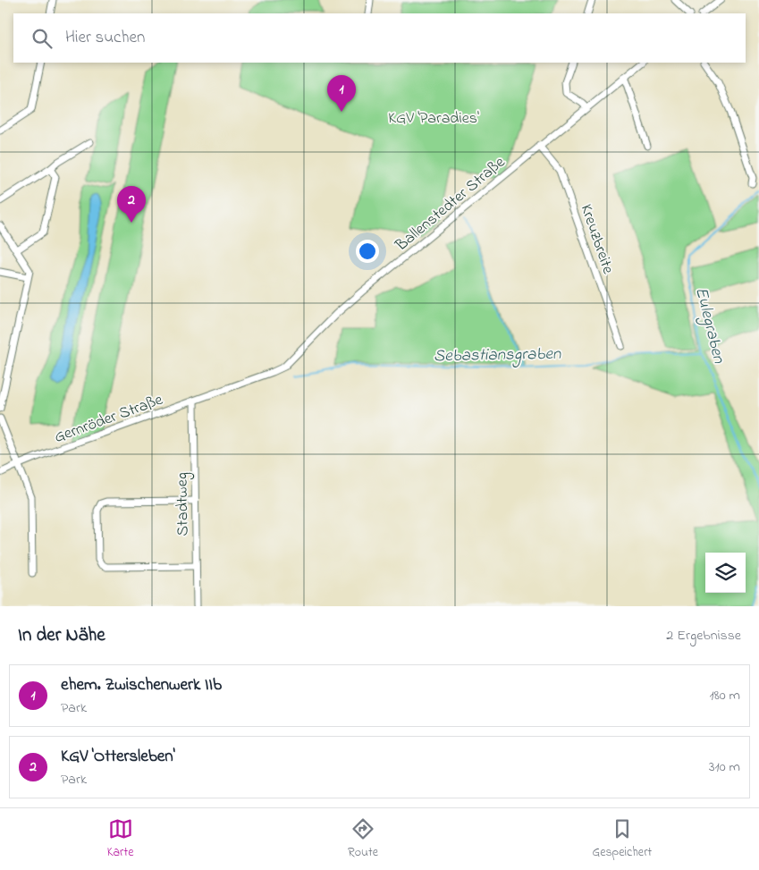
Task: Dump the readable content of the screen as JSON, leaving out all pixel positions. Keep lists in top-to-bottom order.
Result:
{
  "streets": {
    "street": [
      "Ballenstedter Straße",
      "Kreuzbreite",
      "Gernröder Straße",
      "Stadtweg"
    ]
  },
  "crossings": [
    ["Ballenstedter Straße", "Kreuzbreite"],
    ["Ballenstedter Straße", "Gernröder Straße"],
    ["Gernröder Straße", "Stadtweg"]
  ],
  "water": ["Eulegraben", "Sebastiansgraben"],
  "parks": ["KGV 'Paradies'"],
  "page": {
    "search": "Hier suchen",
    "pins": ["1", "2"],
    "heading": ["In der Nähe", "2 Ergebnisse"],
    "list": [
      {
        "mark": "1",
        "name": "ehem. Zwischenwerk IIb",
        "note": "Park",
        "value": "180 m"
      },
      {
        "mark": "2",
        "name": "KGV 'Ottersleben'",
        "note": "Park",
        "value": "310 m"
      }
    ],
    "nav": ["Karte", "Route", "Gespeichert"]
  }
}
